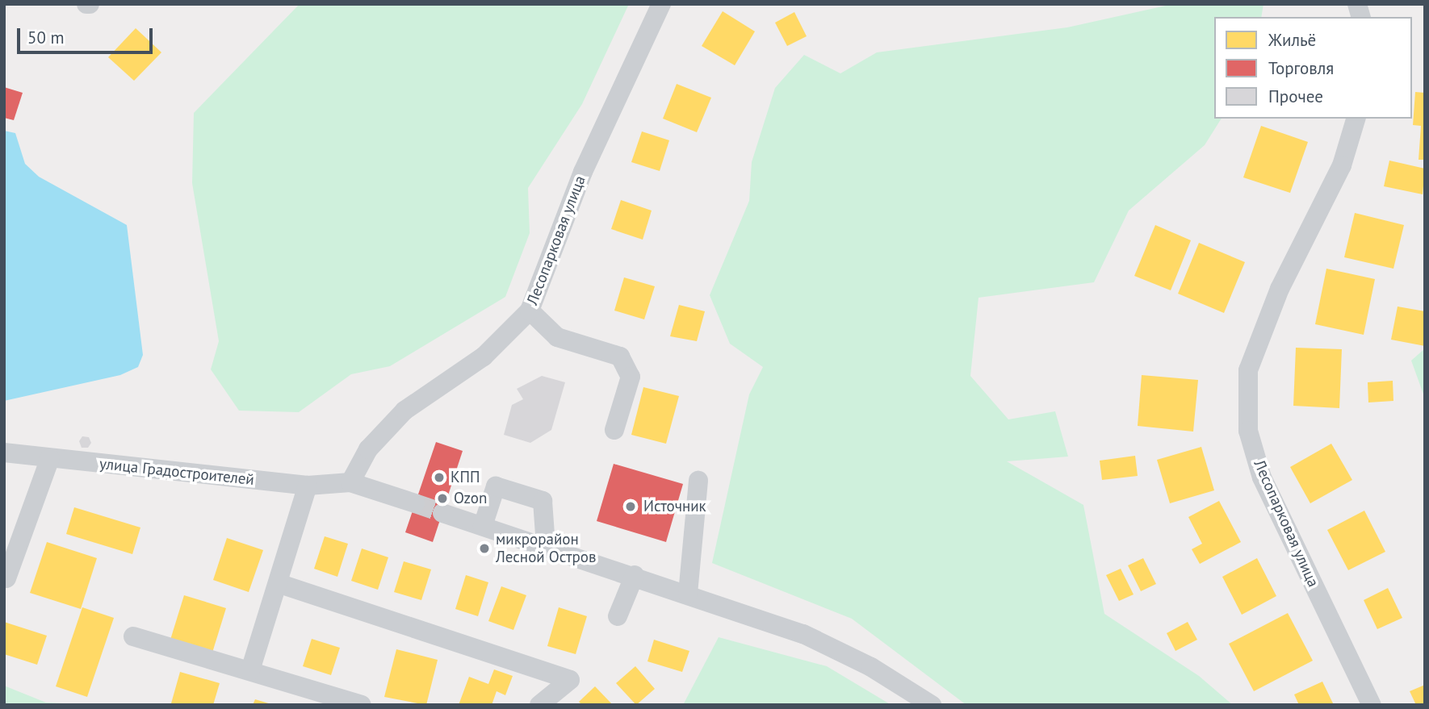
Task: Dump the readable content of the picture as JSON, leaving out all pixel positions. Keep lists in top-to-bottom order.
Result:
{
  "streets": {
    "street": ["Лесопарковая улица", "улица Градостроителей"]
  },
  "crossings": [
    ["Лесопарковая улица", "улица Градостроителей"]
  ],
  "places": [
    "КПП",
    "Ozon",
    "Источник",
    "микрорайон Лесной Остров"
  ],
  "legend": ["Жильё", "Торговля", "Прочее"],
  "scale_bar": "50 m"
}
